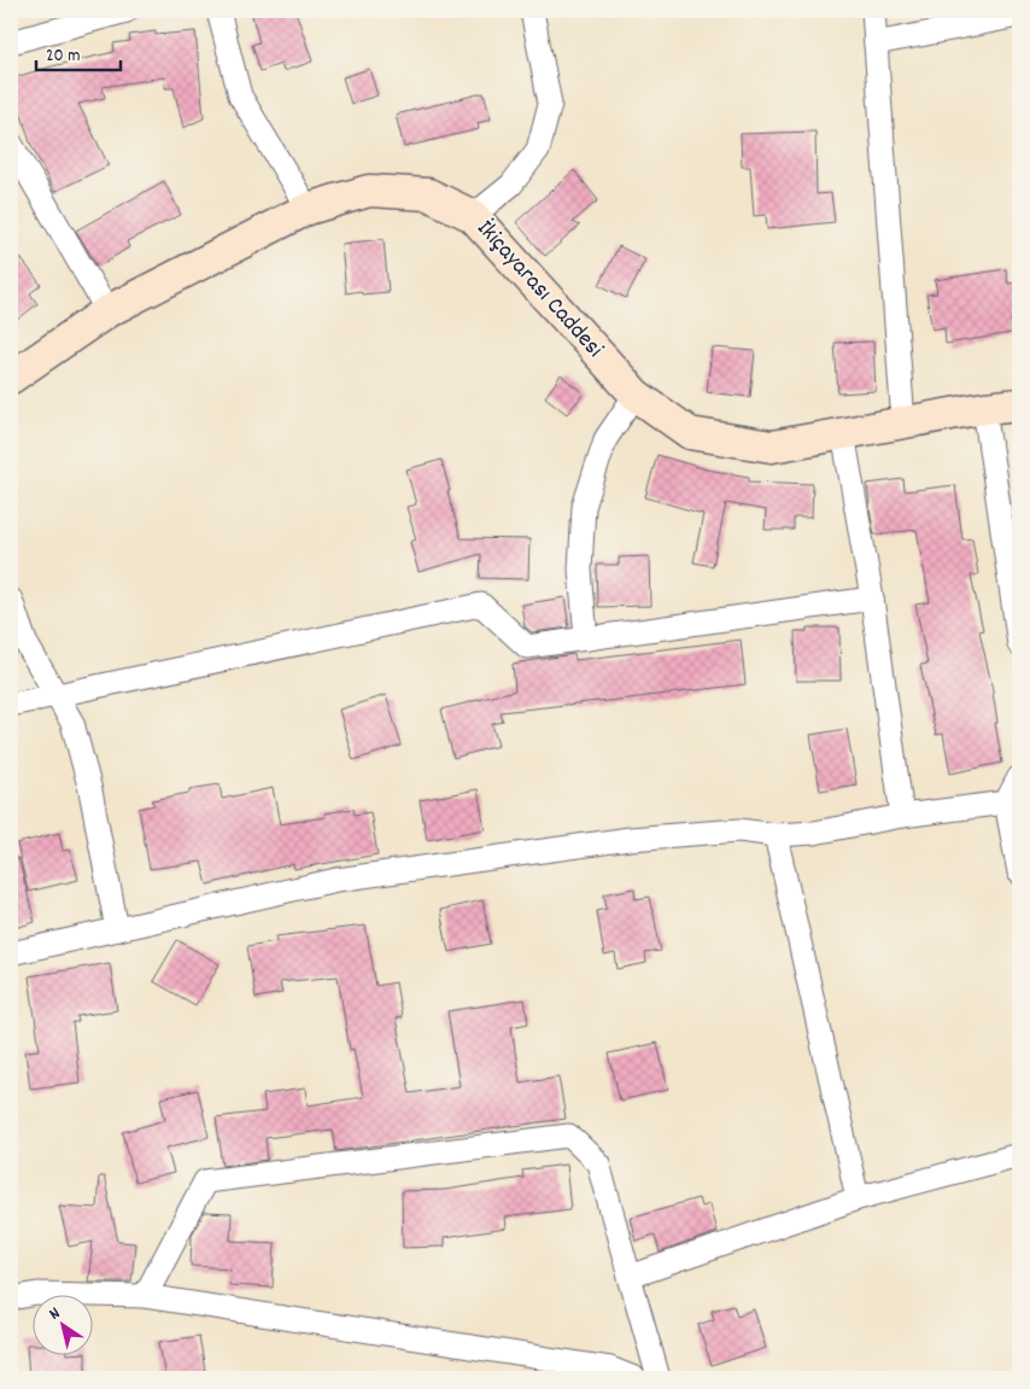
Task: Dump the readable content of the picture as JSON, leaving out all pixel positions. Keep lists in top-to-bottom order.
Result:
{
  "streets": {
    "street": ["İkiçayarası Caddesi"]
  },
  "scale_bar": "20 m",
  "north": "top left"
}
